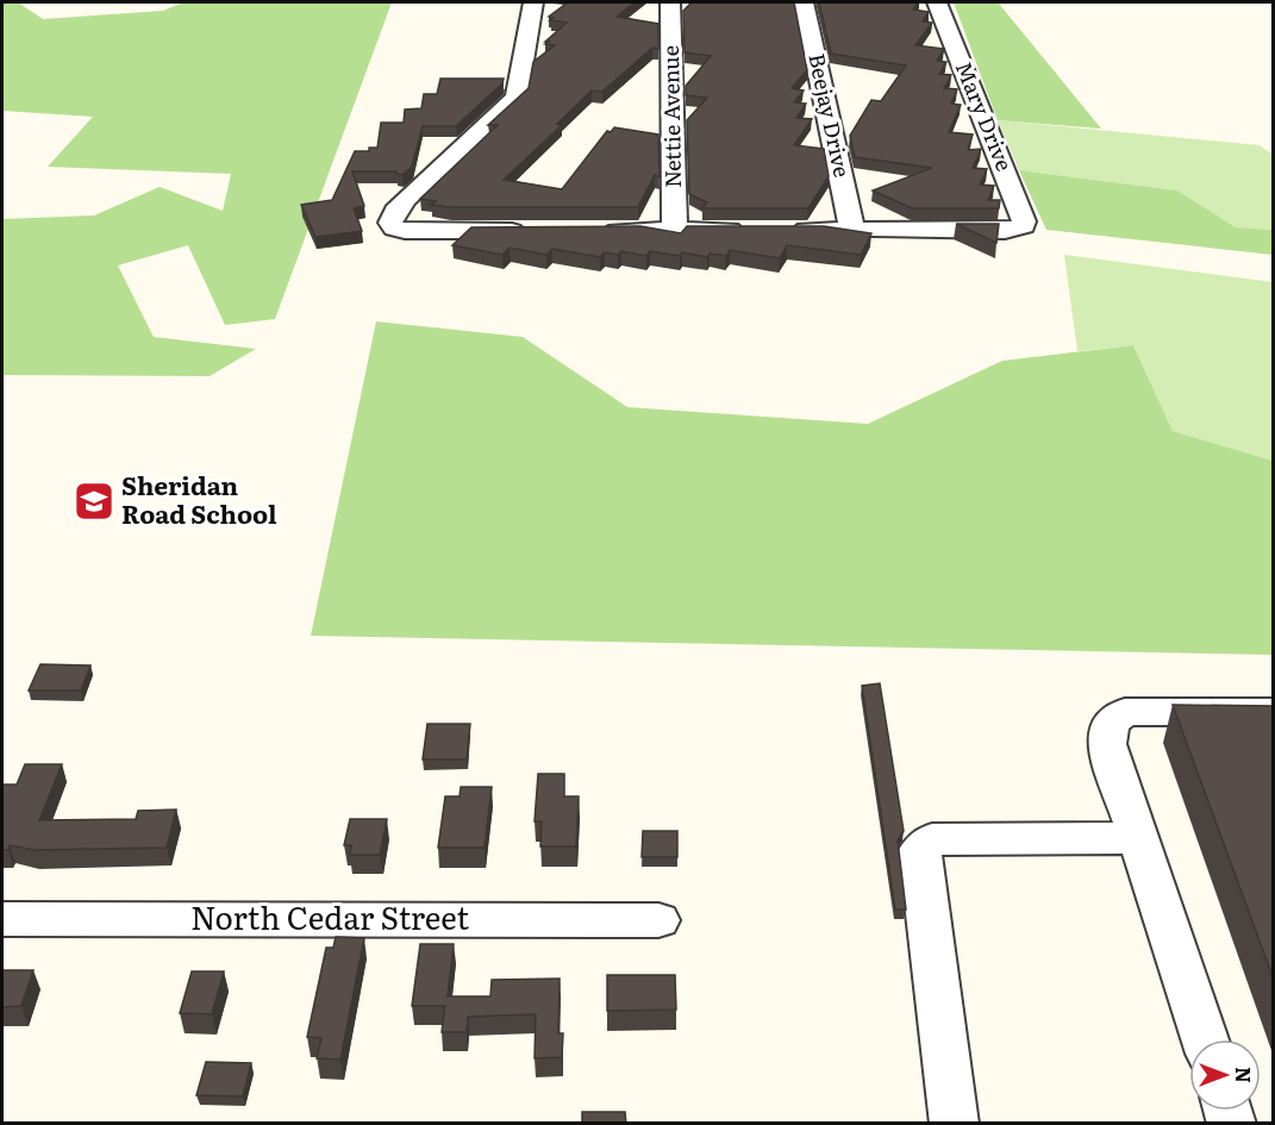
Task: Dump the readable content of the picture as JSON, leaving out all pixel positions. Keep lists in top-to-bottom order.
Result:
{
  "streets": {
    "street": [
      "Beejay Drive",
      "Nettie Avenue",
      "Mary Drive",
      "North Cedar Street"
    ]
  },
  "crossings": [
    ["Beejay Drive", "Mary Drive"]
  ],
  "places": {
    "school or university": ["Sheridan Road School"]
  },
  "north": "right"
}
